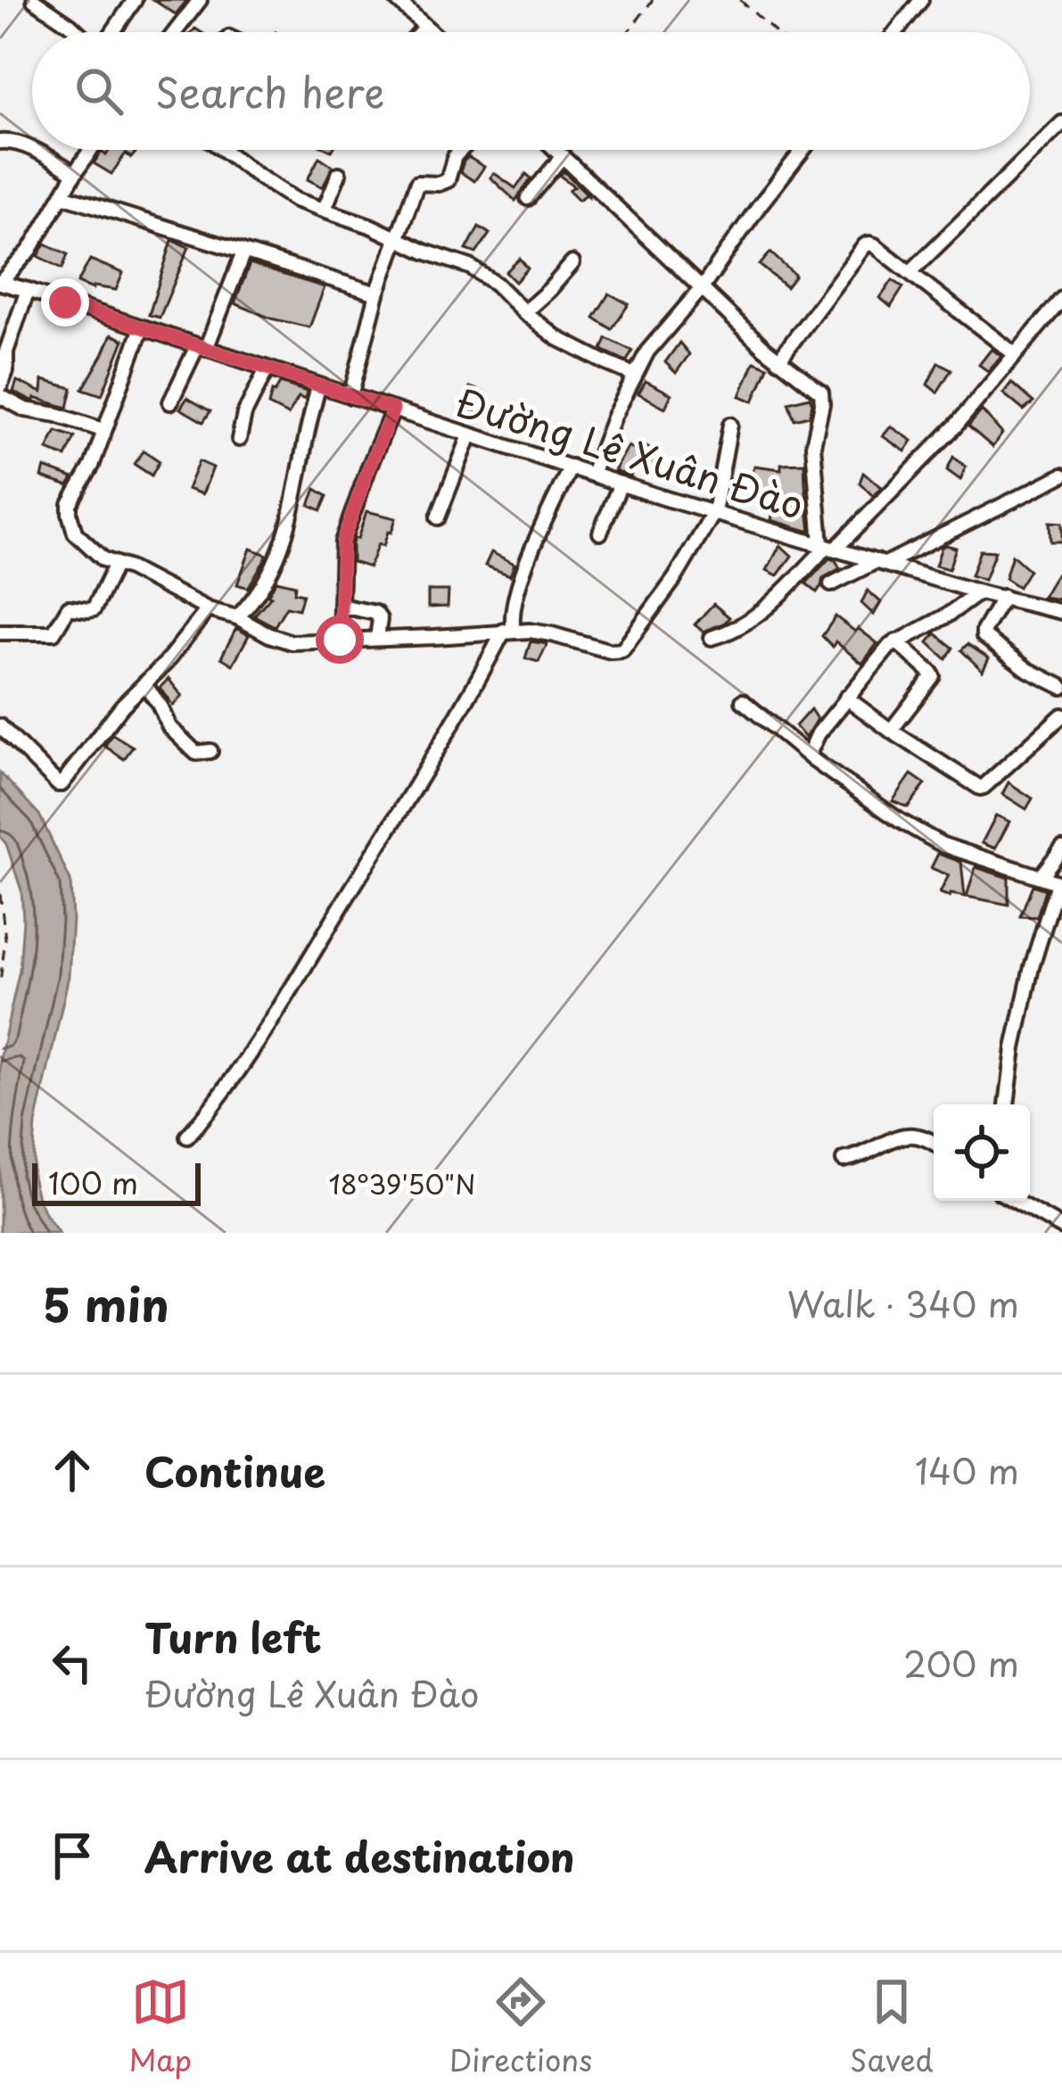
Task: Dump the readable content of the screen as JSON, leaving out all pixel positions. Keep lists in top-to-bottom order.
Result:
{
  "streets": {
    "street": ["Đường Lê Xuân Đào"]
  },
  "scale_bar": "100 m",
  "page": {
    "search": "Search here",
    "scale": "100 m",
    "heading": ["5 min", "Walk · 340 m"],
    "list": [
      ["Continue", "140 m"],
      ["Turn left", "Đường Lê Xuân Đào", "200 m"],
      "Arrive at destination"
    ],
    "nav": ["Map", "Directions", "Saved"]
  },
  "coordinates": ["18°39'50\"N"]
}
